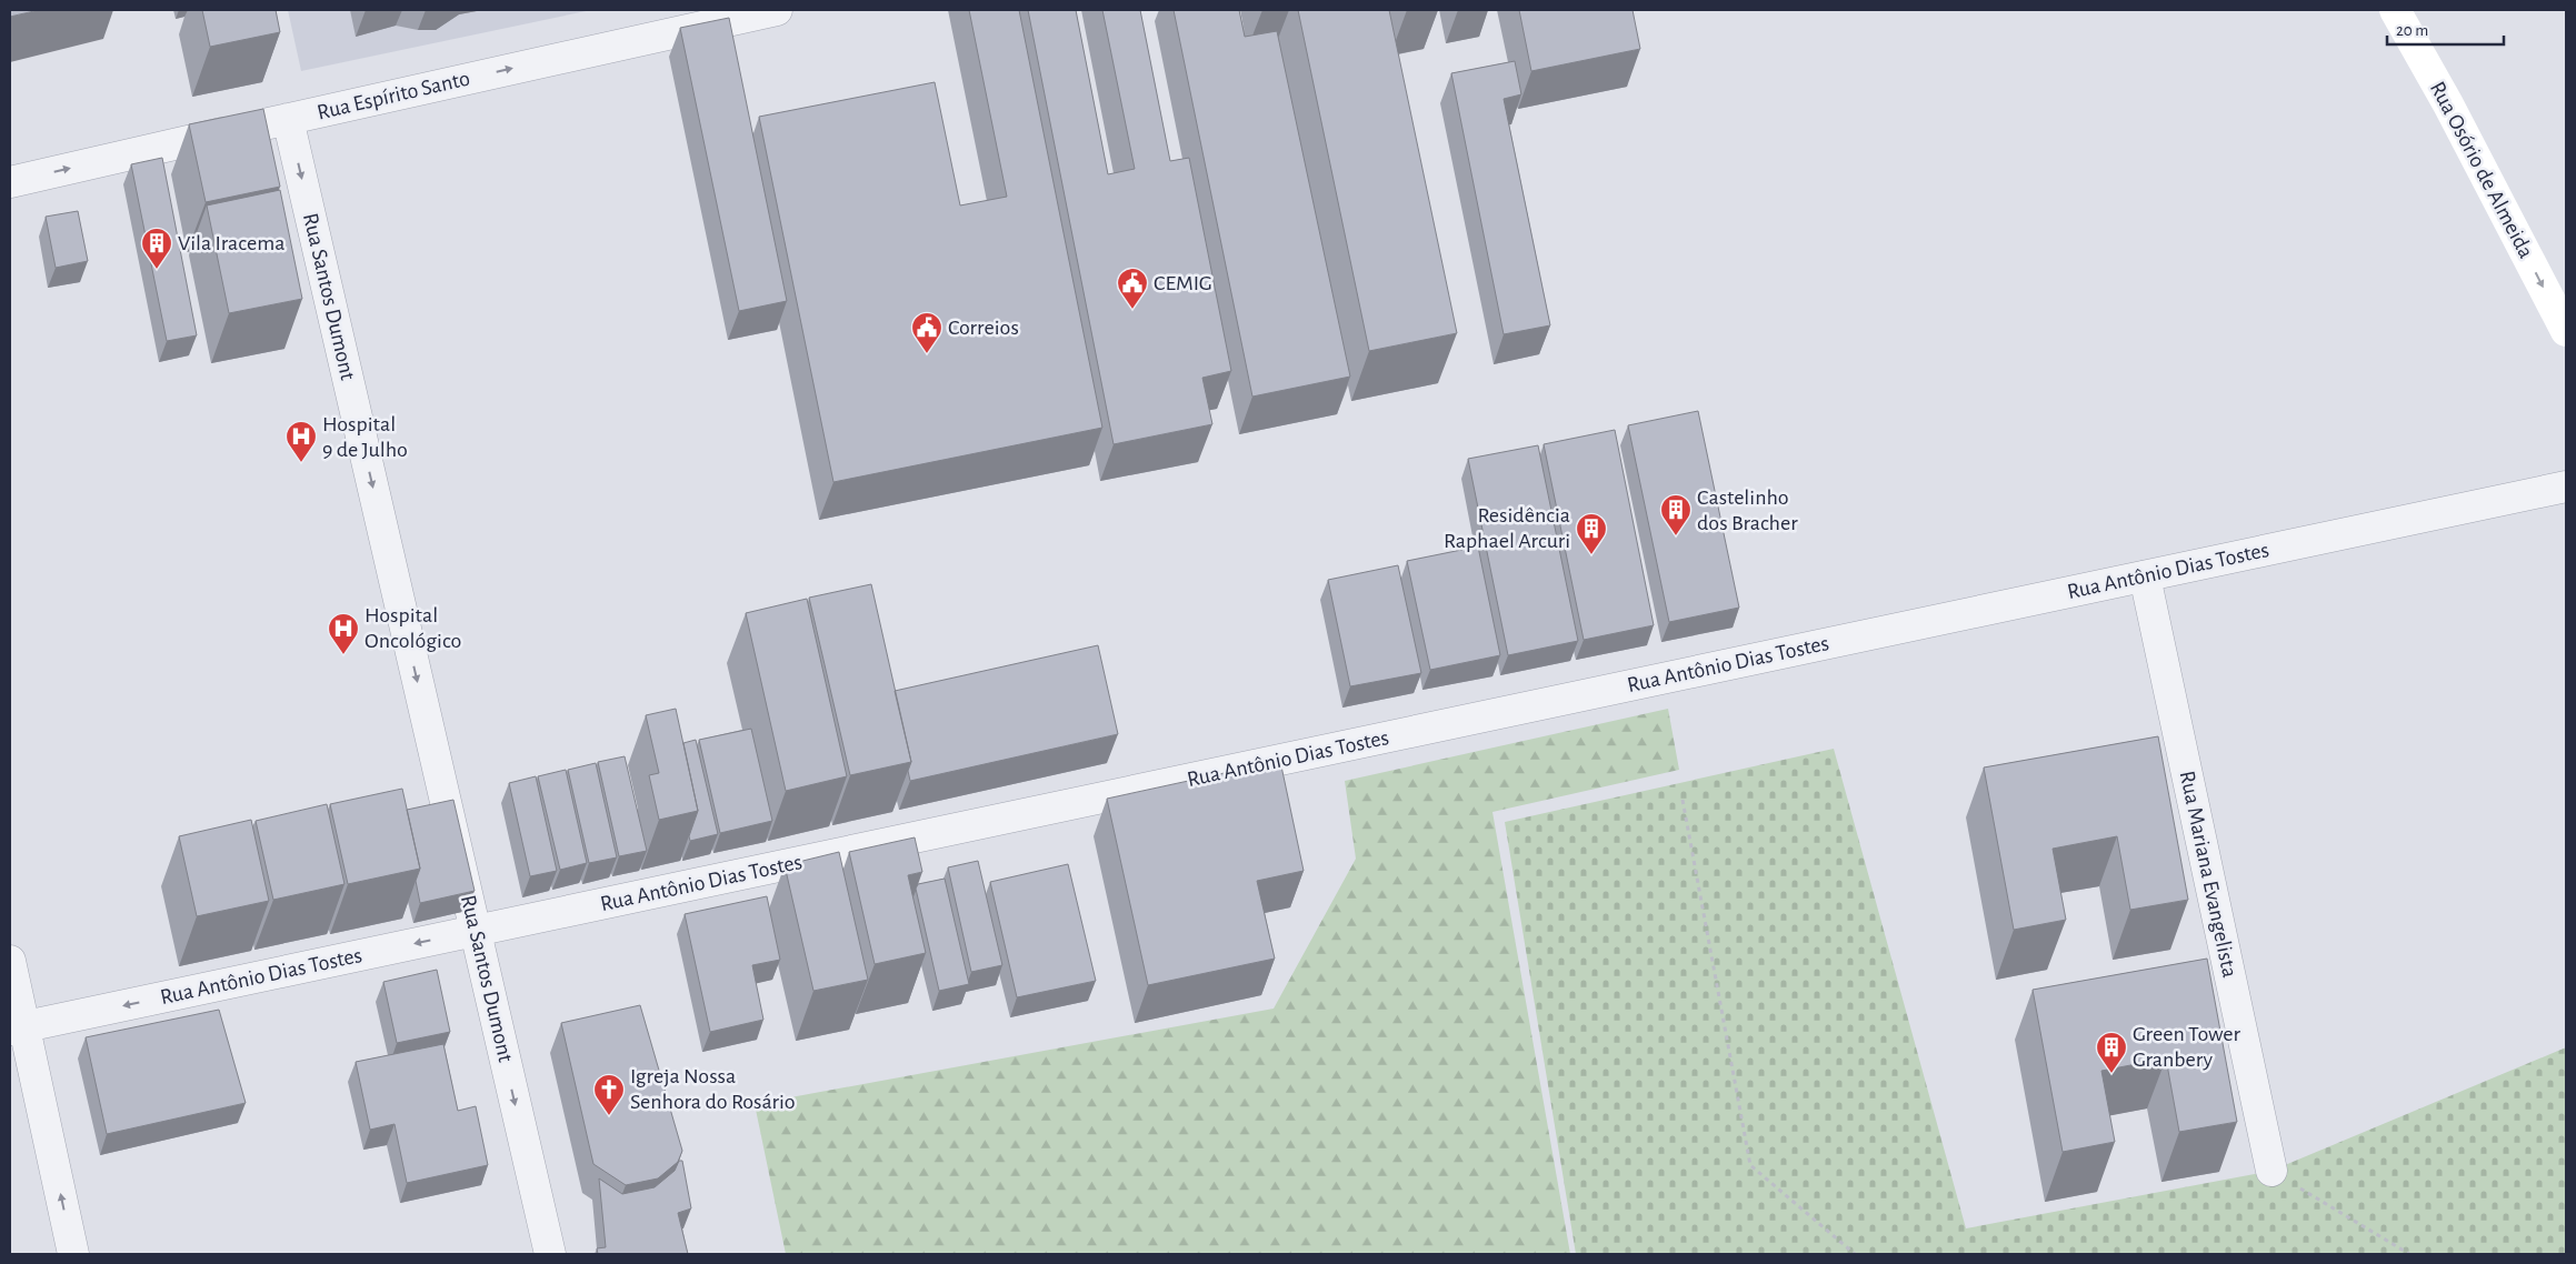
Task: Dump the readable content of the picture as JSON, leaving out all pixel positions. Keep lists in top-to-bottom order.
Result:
{
  "streets": {
    "main road": ["Rua Osório de Almeida"],
    "street": [
      "Rua Espírito Santo",
      "Rua Santos Dumont",
      "Rua Antônio Dias Tostes",
      "Rua Mariana Evangelista"
    ]
  },
  "crossings": [
    ["Rua Espírito Santo", "Rua Santos Dumont"],
    ["Rua Santos Dumont", "Rua Antônio Dias Tostes"],
    ["Rua Antônio Dias Tostes", "Rua Mariana Evangelista"]
  ],
  "one_way": ["Rua Espírito Santo", "Rua Osório de Almeida", "Rua Santos Dumont"],
  "places": {
    "building": [
      "Vila Iracema",
      "Castelinho dos Bracher",
      "Residência Raphael Arcuri",
      "Green Tower Granbery"
    ],
    "public building": ["CEMIG", "Correios"],
    "hospital": ["Hospital 9 de Julho", "Hospital Oncológico"],
    "church": ["Igreja Nossa Senhora do Rosário"]
  },
  "scale_bar": "20 m"
}
